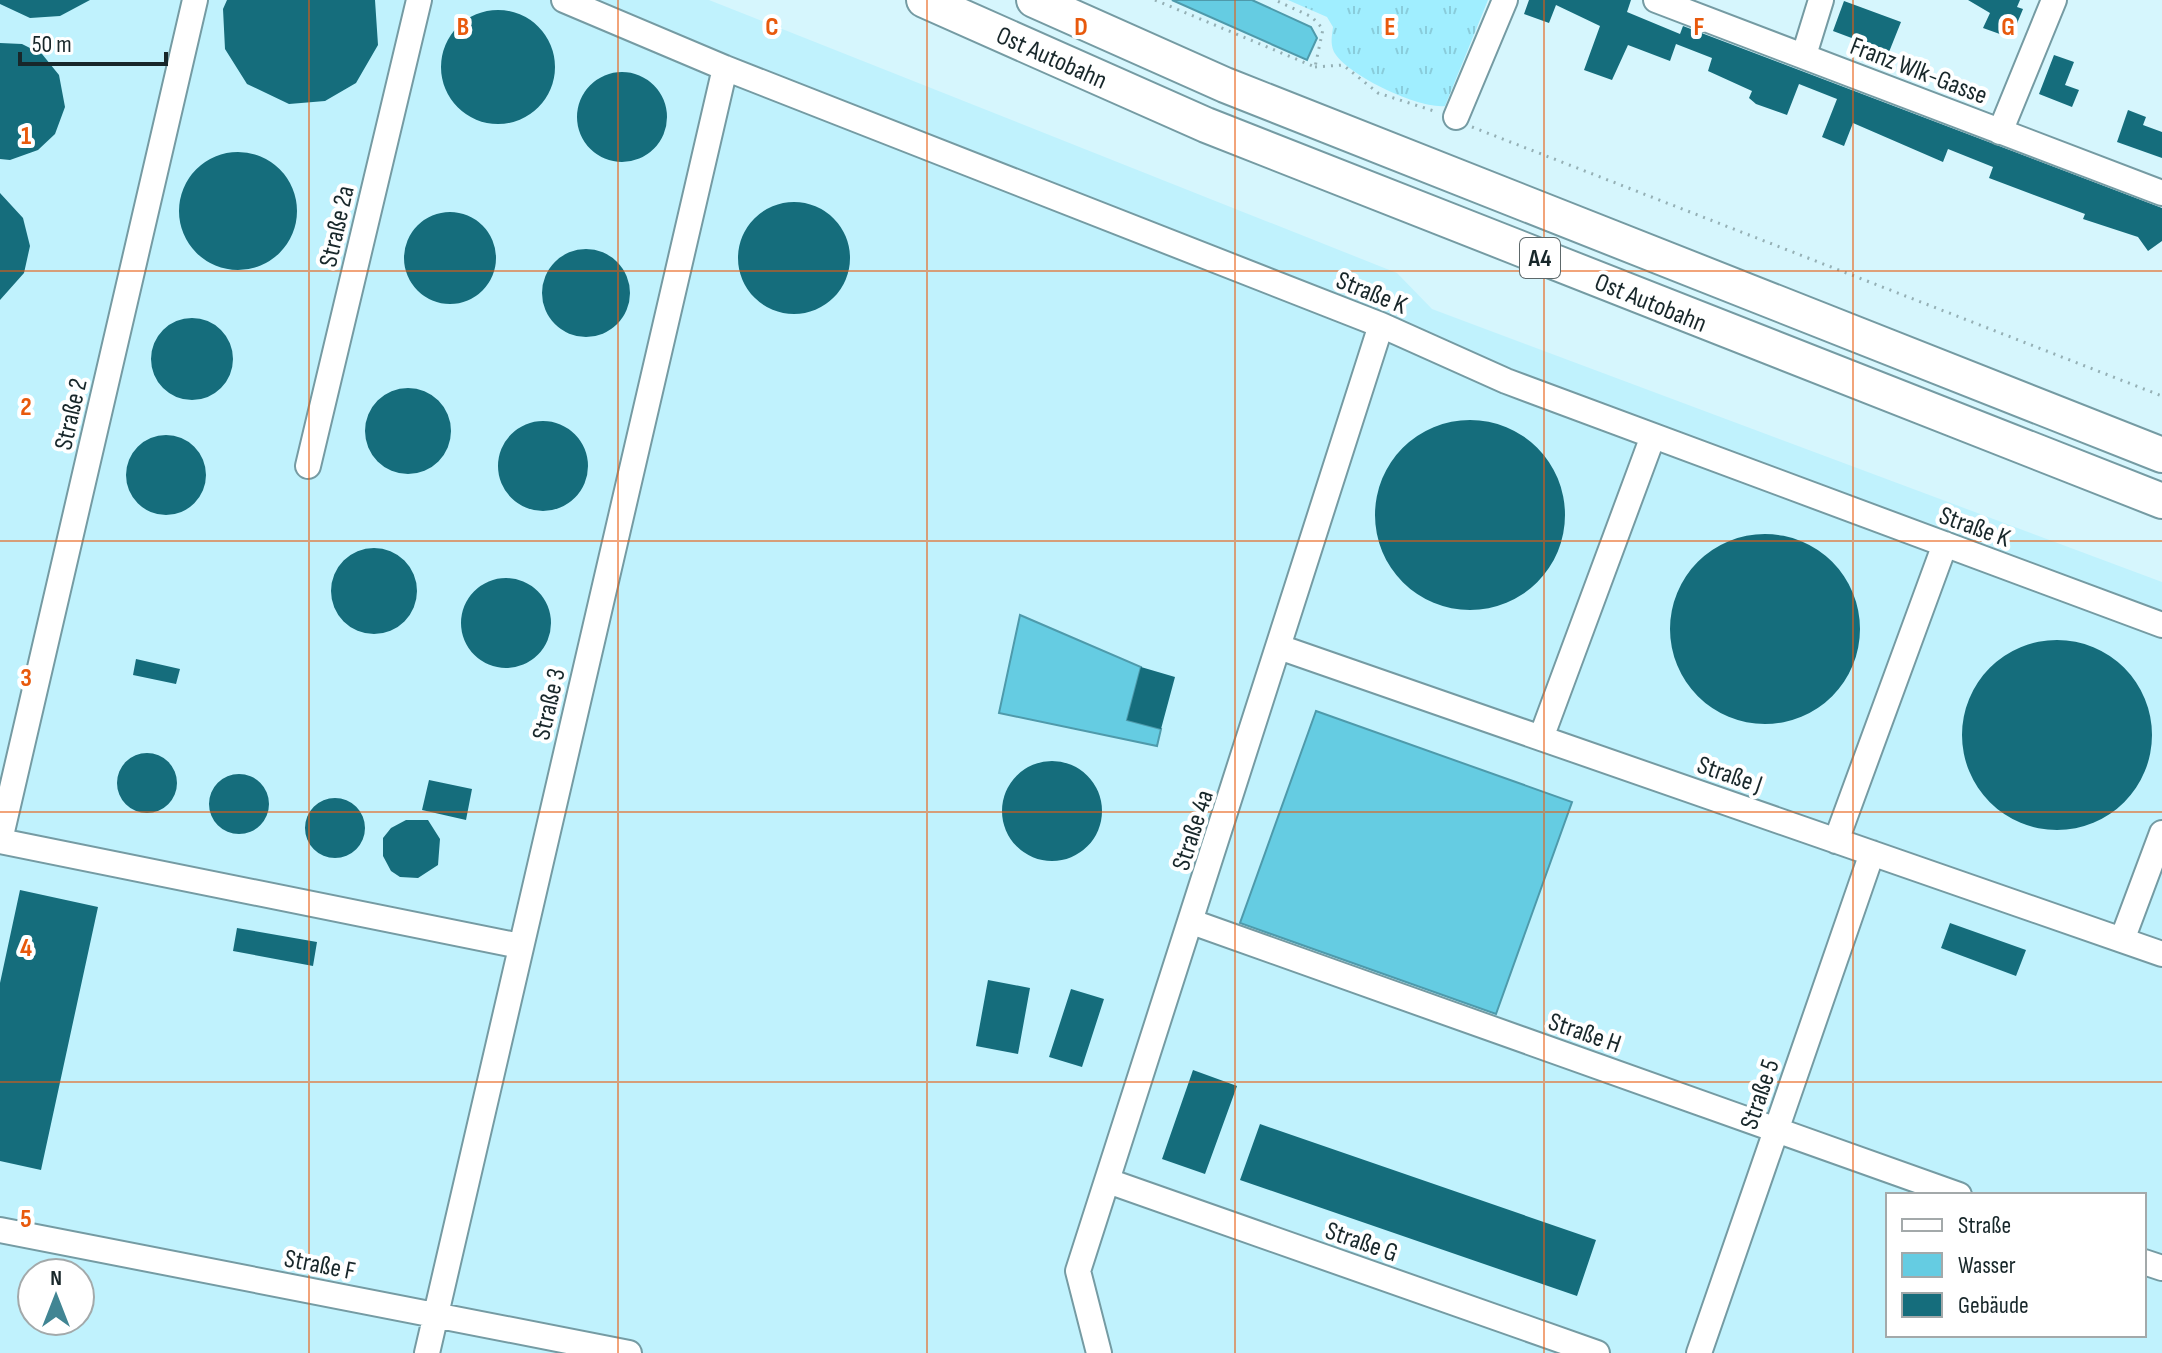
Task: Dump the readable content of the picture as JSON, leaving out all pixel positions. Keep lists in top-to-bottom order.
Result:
{
  "streets": {
    "highway": ["Ost Autobahn", "A4"],
    "street": [
      "Franz Wlk-Gasse",
      "Straße 2a",
      "Straße K",
      "Straße 2",
      "Straße 3",
      "Straße J",
      "Straße 4a",
      "Straße H",
      "Straße 5",
      "Straße G",
      "Straße F"
    ]
  },
  "crossings": [
    ["Straße K", "Straße 3"],
    ["Straße K", "Straße 4a"],
    ["Straße 3", "Straße F"],
    ["Straße J", "Straße 4a"],
    ["Straße J", "Straße 5"],
    ["Straße 4a", "Straße H"],
    ["Straße 4a", "Straße G"],
    ["Straße H", "Straße 5"]
  ],
  "legend": ["Straße", "Wasser", "Gebäude"],
  "scale_bar": "50 m",
  "north": "top",
  "grid": {
    "columns": [
      "B",
      "C",
      "D",
      "E",
      "F",
      "G"
    ],
    "rows": [
      "1",
      "2",
      "3",
      "4",
      "5"
    ]
  }
}
